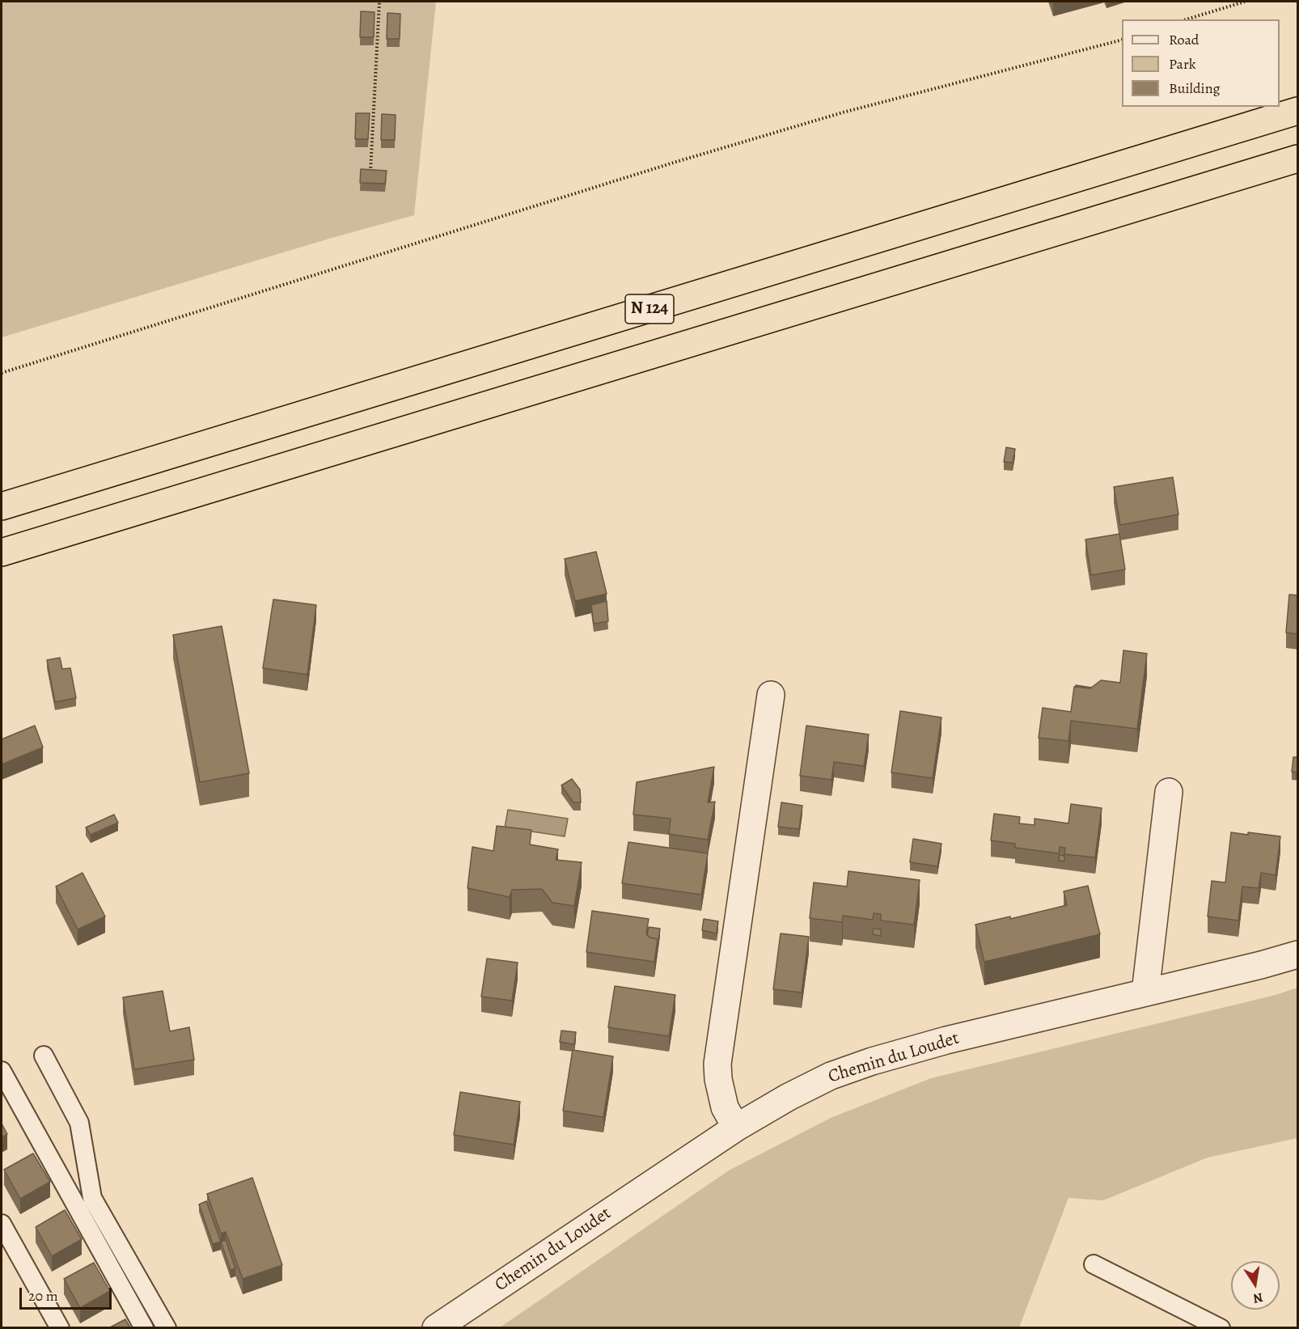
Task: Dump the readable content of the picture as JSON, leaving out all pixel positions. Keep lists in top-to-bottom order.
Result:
{
  "streets": {
    "highway": ["N 124"],
    "street": ["Chemin du Loudet"]
  },
  "legend": ["Road", "Park", "Building"],
  "scale_bar": "20 m",
  "north": "bottom"
}
